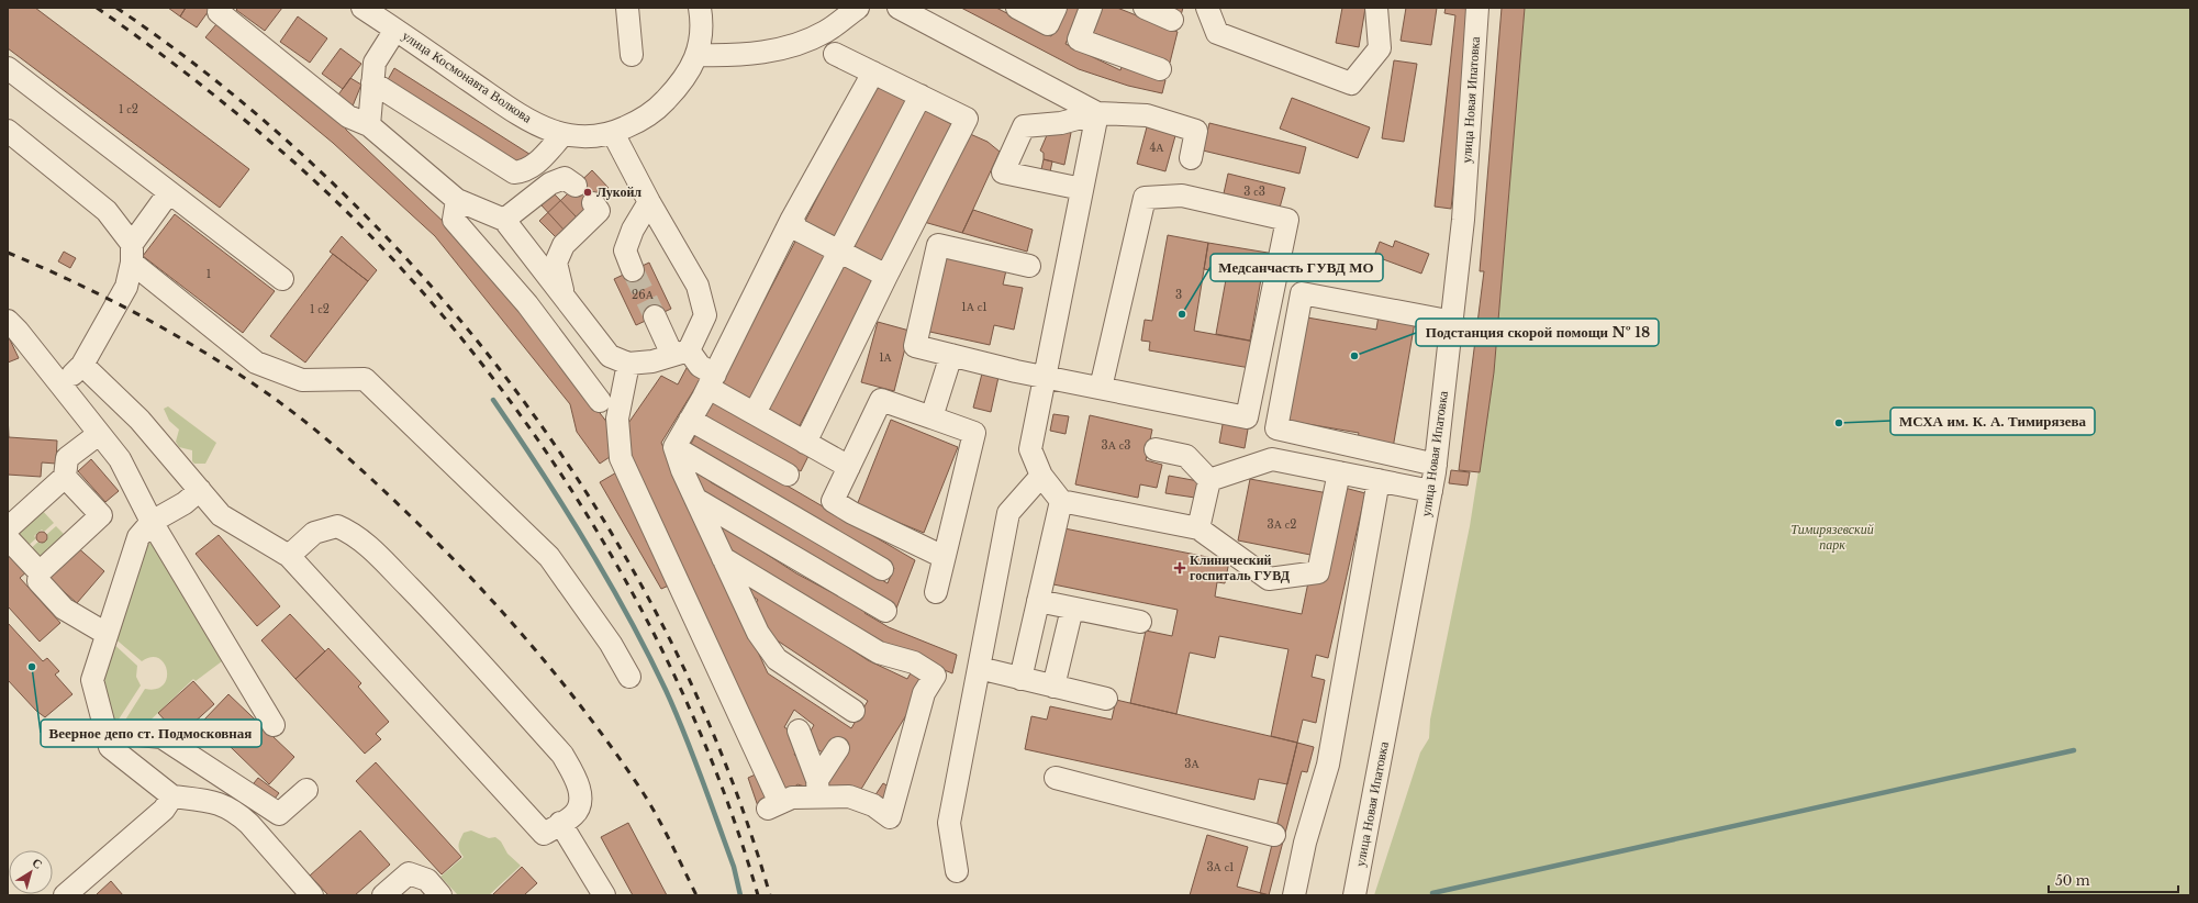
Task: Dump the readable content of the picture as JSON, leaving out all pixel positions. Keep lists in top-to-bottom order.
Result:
{
  "streets": {
    "street": ["улица Космонавта Волкова", "улица Новая Ипатовка"]
  },
  "parks": ["Тимирязевский парк"],
  "places": {
    "other": [
      "Лукойл",
      "Медсанчасть ГУВД МО",
      "Подстанция скорой помощи № 18",
      "МСХА им. К. А. Тимирязева",
      "Веерное депо ст. Подмосковная"
    ],
    "health": ["Клинический госпиталь ГУВД"]
  },
  "house_numbers": [
    "1 с2",
    "4А",
    "3 с3",
    "1",
    "26А",
    "3",
    "1А с1",
    "1 с2",
    "1А",
    "3А с3",
    "3А с2",
    "3А",
    "3А с1"
  ],
  "scale_bar": "50 m",
  "north": "top right"
}
